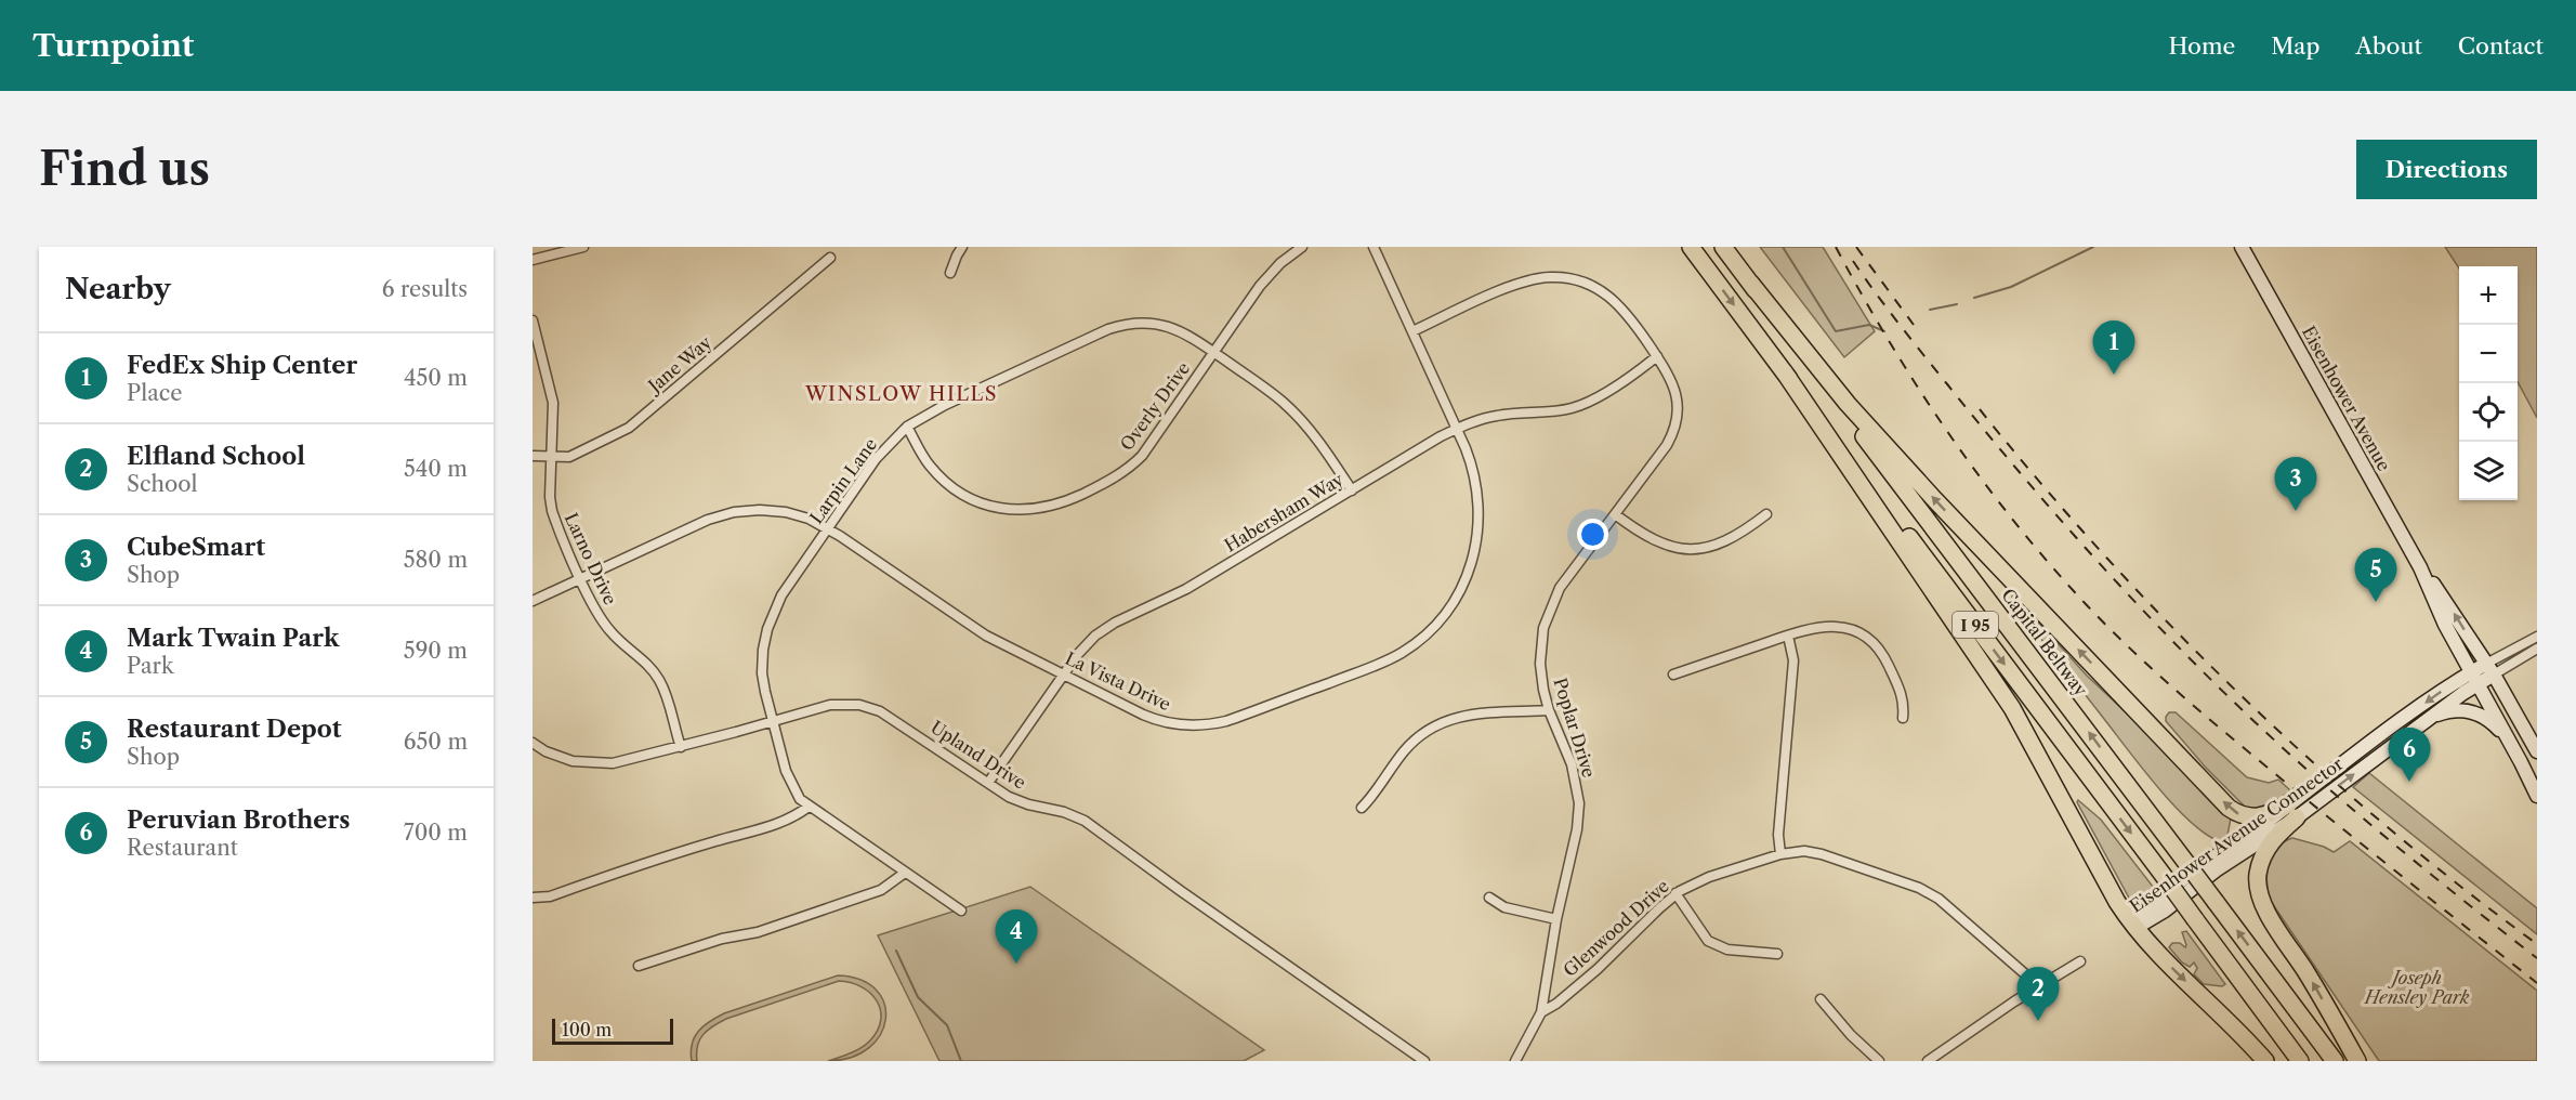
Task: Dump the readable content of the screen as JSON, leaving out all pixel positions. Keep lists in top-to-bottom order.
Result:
{
  "streets": {
    "highway": ["I 95", "Capital Beltway"],
    "main road": ["Eisenhower Avenue", "Eisenhower Avenue Connector"],
    "street": [
      "Jane Way",
      "Overly Drive",
      "Larpin Lane",
      "Habersham Way",
      "Larno Drive",
      "La Vista Drive",
      "Poplar Drive",
      "Upland Drive",
      "Glenwood Drive"
    ]
  },
  "crossings": [
    ["Jane Way", "Larno Drive"],
    ["Eisenhower Avenue", "Eisenhower Avenue Connector"],
    ["Overly Drive", "Larpin Lane"],
    ["Larpin Lane", "Habersham Way"],
    ["Larpin Lane", "La Vista Drive"],
    ["Larpin Lane", "Upland Drive"],
    ["Habersham Way", "La Vista Drive"],
    ["Habersham Way", "Poplar Drive"],
    ["Habersham Way", "Upland Drive"],
    ["Larno Drive", "La Vista Drive"],
    ["Larno Drive", "Upland Drive"],
    ["La Vista Drive", "Poplar Drive"],
    ["Poplar Drive", "Glenwood Drive"]
  ],
  "districts": ["WINSLOW HILLS"],
  "parks": ["Joseph Hensley Park"],
  "scale_bar": "100 m",
  "page": {
    "header": "Turnpoint",
    "nav": [
      "Home",
      "Map",
      "About",
      "Contact"
    ],
    "buttons": "Directions",
    "title": "Find us",
    "heading": ["Nearby", "6 results"],
    "map_buttons": ["+", "−"],
    "pins": [
      "1",
      "3",
      "5",
      "6",
      "4",
      "2"
    ],
    "list": [
      {
        "mark": "1",
        "name": "FedEx Ship Center",
        "note": "Place",
        "value": "450 m"
      },
      {
        "mark": "2",
        "name": "Elfland School",
        "note": "School",
        "value": "540 m"
      },
      {
        "mark": "3",
        "name": "CubeSmart",
        "note": "Shop",
        "value": "580 m"
      },
      {
        "mark": "4",
        "name": "Mark Twain Park",
        "note": "Park",
        "value": "590 m"
      },
      {
        "mark": "5",
        "name": "Restaurant Depot",
        "note": "Shop",
        "value": "650 m"
      },
      {
        "mark": "6",
        "name": "Peruvian Brothers",
        "note": "Restaurant",
        "value": "700 m"
      }
    ],
    "scale": "100 m"
  }
}
